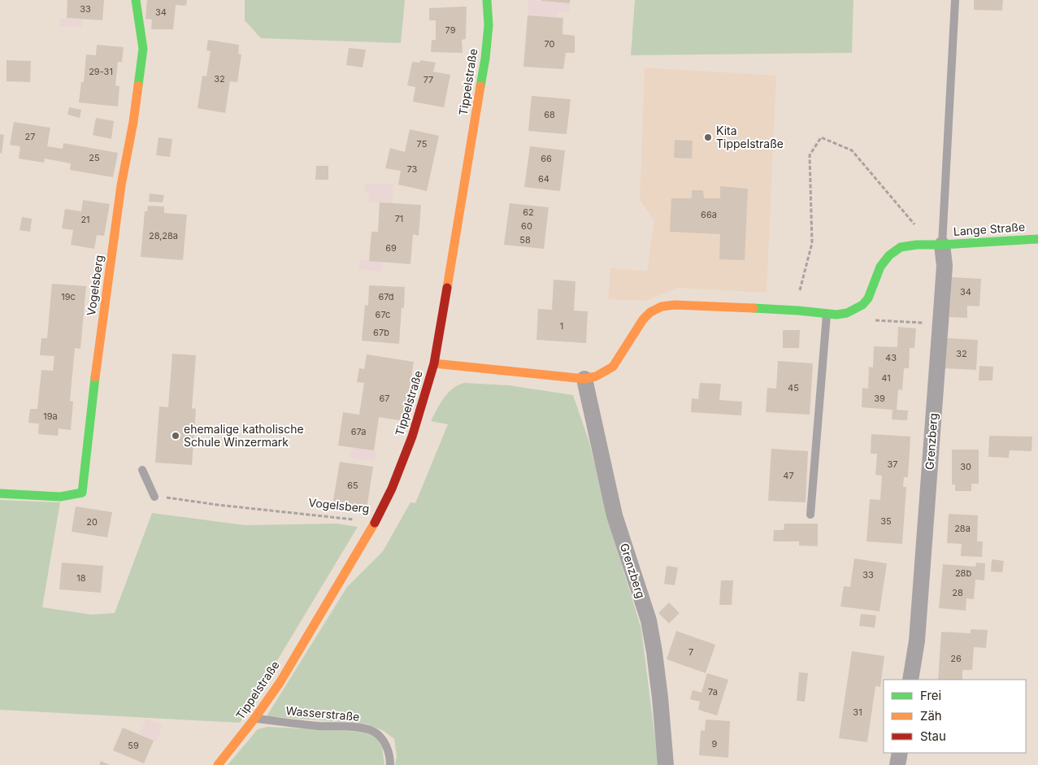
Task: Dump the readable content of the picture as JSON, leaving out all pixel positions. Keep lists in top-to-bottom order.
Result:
{
  "streets": {
    "street": [
      "Tippelstraße",
      "Lange Straße",
      "Vogelsberg",
      "Grenzberg"
    ],
    "lane": ["Wasserstraße"]
  },
  "crossings": [
    ["Tippelstraße", "Vogelsberg"],
    ["Tippelstraße", "Wasserstraße"],
    ["Lange Straße", "Grenzberg"]
  ],
  "places": ["Kita Tippelstraße", "ehemalige katholische Schule Winzermark"],
  "house_numbers": [
    "33",
    "34",
    "79",
    "70",
    "29-31",
    "32",
    "77",
    "68",
    "27",
    "75",
    "25",
    "66",
    "73",
    "64",
    "62",
    "66a",
    "71",
    "21",
    "60",
    "28,28a",
    "58",
    "69",
    "34",
    "19c",
    "67d",
    "67c",
    "1",
    "67b",
    "32",
    "43",
    "41",
    "45",
    "67",
    "39",
    "19a",
    "67a",
    "37",
    "30",
    "47",
    "65",
    "35",
    "20",
    "28a",
    "28b",
    "33",
    "18",
    "28",
    "7",
    "26",
    "7a",
    "31",
    "9",
    "59"
  ],
  "legend": ["Frei", "Zäh", "Stau"]
}
